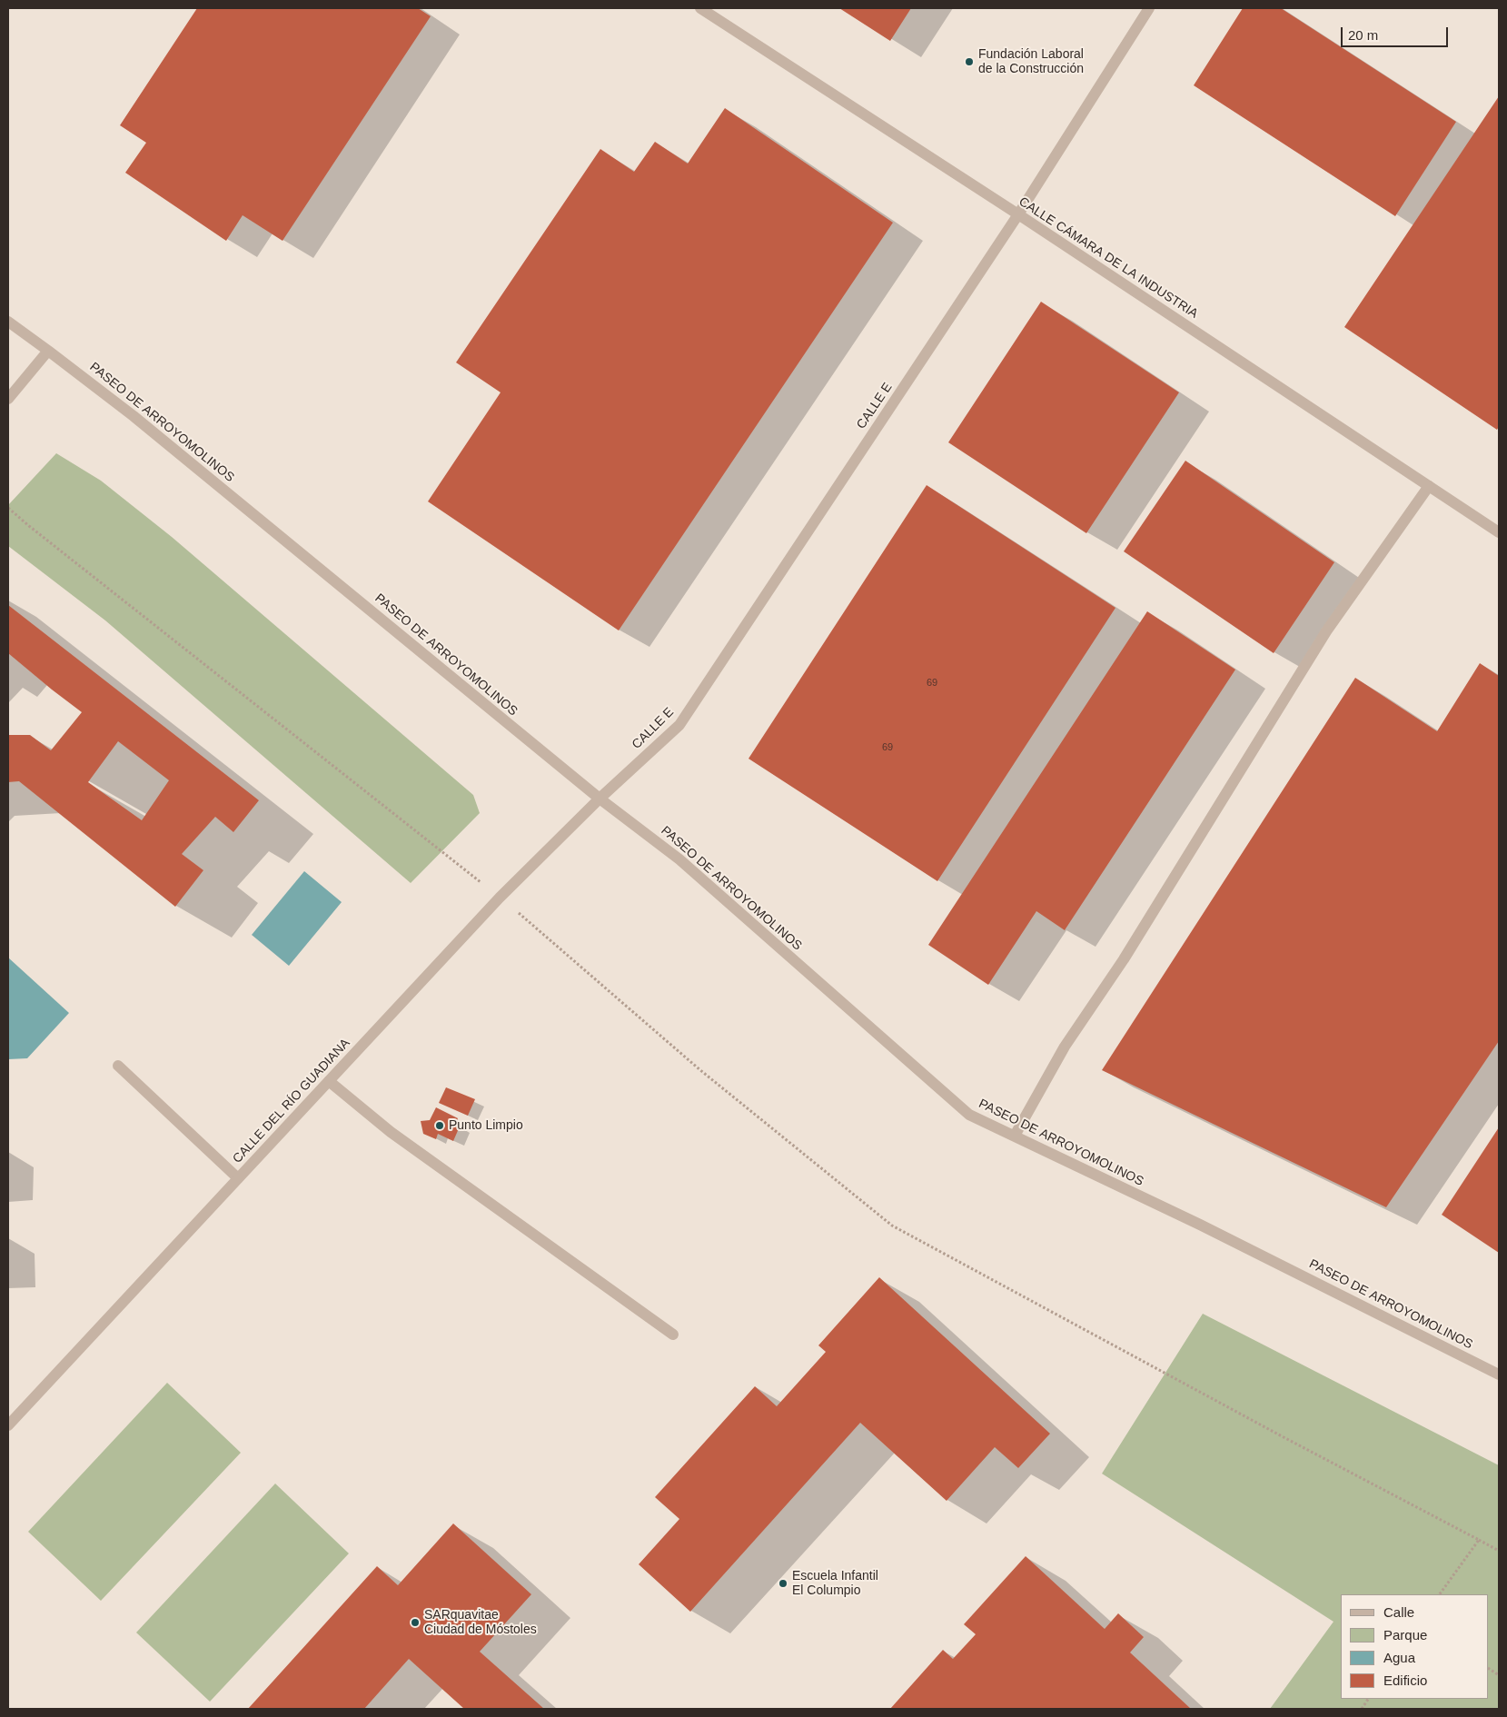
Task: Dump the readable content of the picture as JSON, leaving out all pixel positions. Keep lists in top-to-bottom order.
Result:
{
  "streets": {
    "street": [
      "CALLE CÁMARA DE LA INDUSTRIA",
      "CALLE E",
      "PASEO DE ARROYOMOLINOS",
      "CALLE DEL RÍO GUADIANA"
    ]
  },
  "crossings": [
    ["CALLE CÁMARA DE LA INDUSTRIA", "CALLE E"],
    ["CALLE E", "PASEO DE ARROYOMOLINOS"],
    ["CALLE E", "CALLE DEL RÍO GUADIANA"],
    ["PASEO DE ARROYOMOLINOS", "CALLE DEL RÍO GUADIANA"]
  ],
  "places": [
    "Fundación Laboral de la Construcción",
    "Punto Limpio",
    "Escuela Infantil El Columpio",
    "SARquavitae Ciudad de Móstoles"
  ],
  "house_numbers": ["69", "69"],
  "legend": [
    "Calle",
    "Parque",
    "Agua",
    "Edificio"
  ],
  "scale_bar": "20 m"
}
